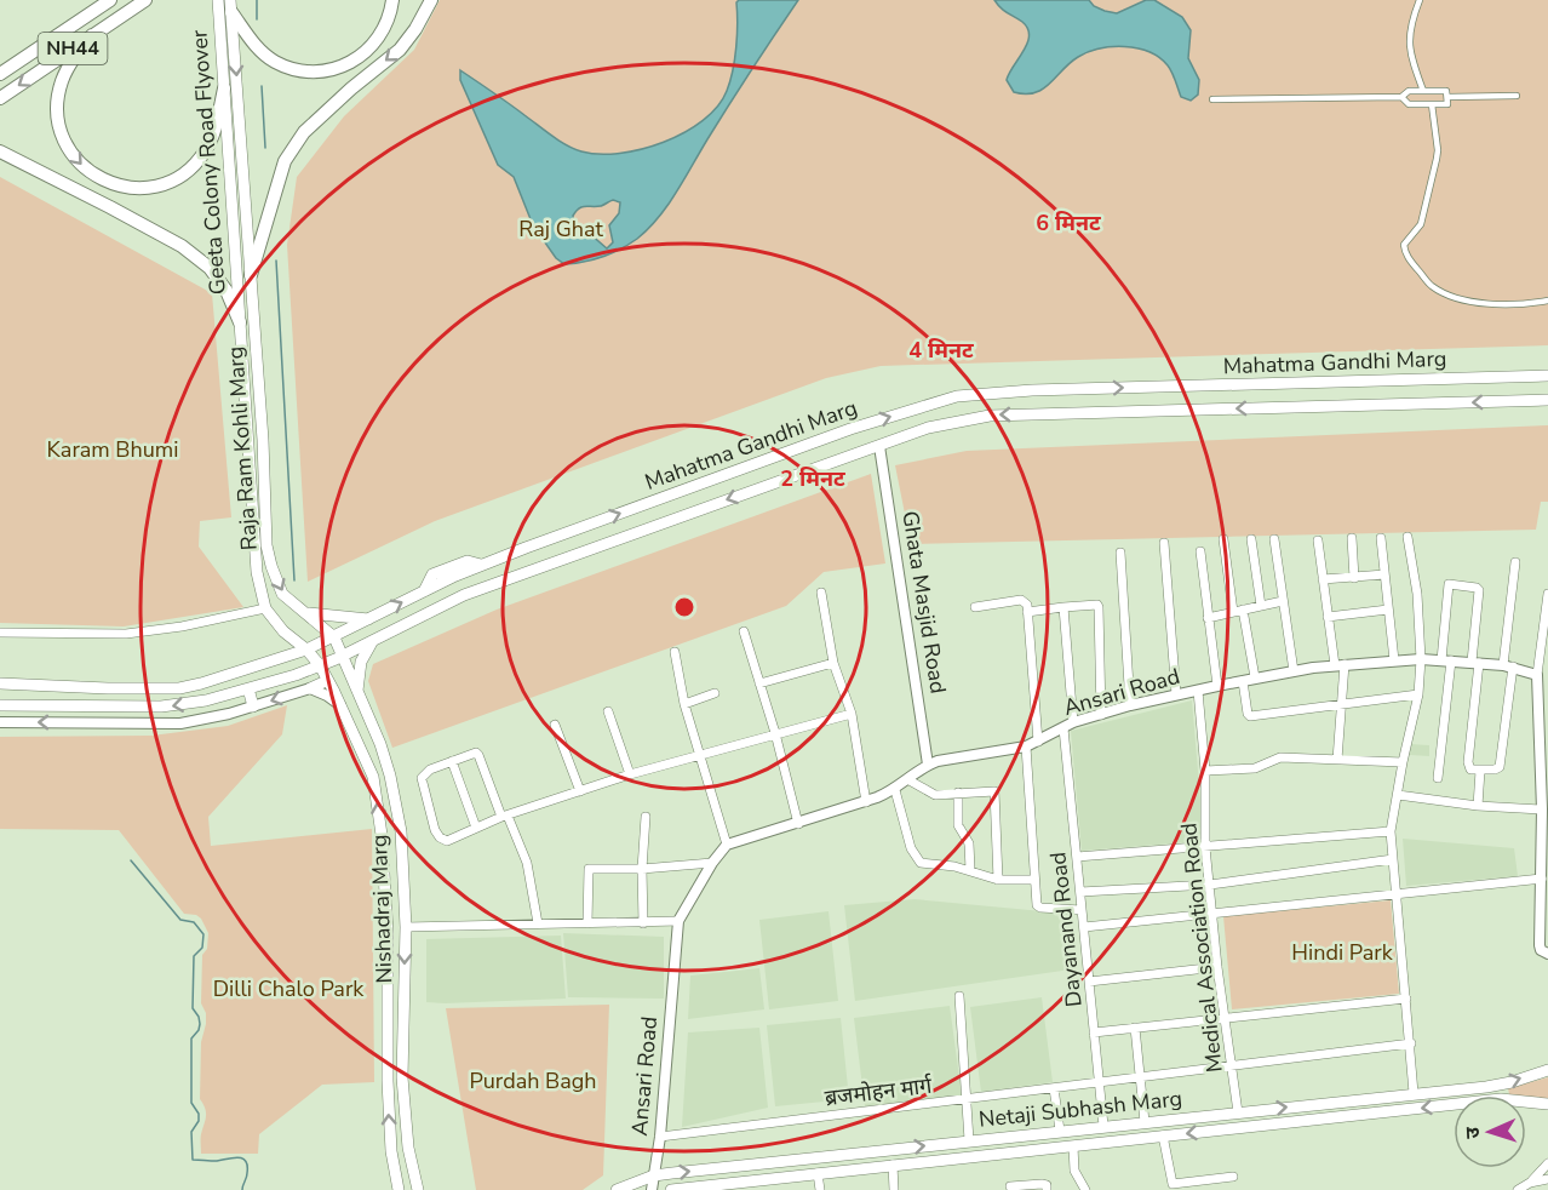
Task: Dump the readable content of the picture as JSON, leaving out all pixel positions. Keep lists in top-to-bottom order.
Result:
{
  "streets": {
    "highway": ["NH44"],
    "main road": [
      "Geeta Colony Road Flyover",
      "Mahatma Gandhi Marg",
      "Raja Ram Kohli Marg",
      "Nishadraj Marg",
      "Netaji Subhash Marg"
    ],
    "street": [
      "Ghata Masjid Road",
      "Ansari Road",
      "Dayanand Road",
      "Medical Association Road",
      "ब्रजमोहन मार्ग"
    ]
  },
  "crossings": [
    ["Geeta Colony Road Flyover", "Raja Ram Kohli Marg"],
    ["Mahatma Gandhi Marg", "Raja Ram Kohli Marg"],
    ["Mahatma Gandhi Marg", "Ghata Masjid Road"],
    ["Mahatma Gandhi Marg", "Nishadraj Marg"],
    ["Raja Ram Kohli Marg", "Nishadraj Marg"],
    ["Ghata Masjid Road", "Ansari Road"],
    ["Ansari Road", "Dayanand Road"],
    ["Ansari Road", "Medical Association Road"],
    ["Ansari Road", "ब्रजमोहन मार्ग"],
    ["Ansari Road", "Netaji Subhash Marg"],
    ["Dayanand Road", "ब्रजमोहन मार्ग"],
    ["Dayanand Road", "Netaji Subhash Marg"],
    ["Medical Association Road", "ब्रजमोहन मार्ग"],
    ["Medical Association Road", "Netaji Subhash Marg"]
  ],
  "parks": [
    "Raj Ghat",
    "Karam Bhumi",
    "Hindi Park",
    "Dilli Chalo Park",
    "Purdah Bagh"
  ],
  "north": "left",
  "rings": ["6 मिनट", "4 मिनट", "2 मिनट"]
}
